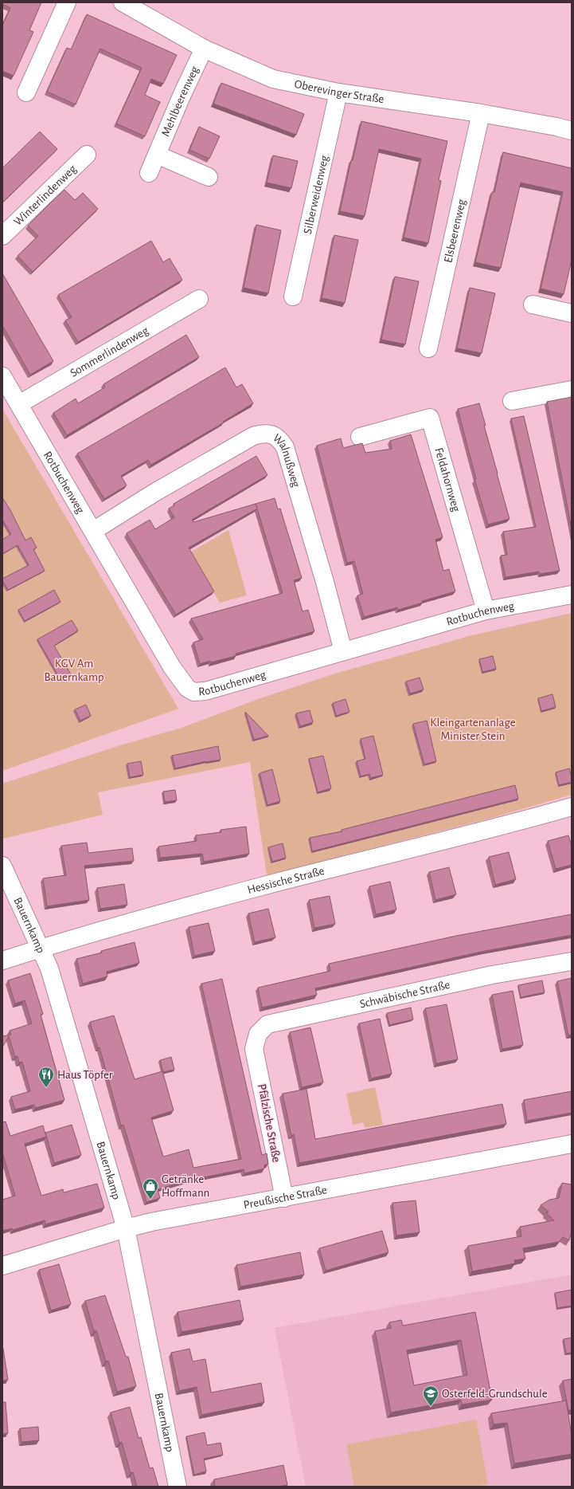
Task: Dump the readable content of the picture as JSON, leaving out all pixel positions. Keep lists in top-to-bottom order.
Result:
{
  "streets": {
    "street": [
      "Oberevinger Straße",
      "Mehlbeerenweg",
      "Silberweidenweg",
      "Winterlindenweg",
      "Elsbeerenweg",
      "Sommerlindenweg",
      "Walnußweg",
      "Feldahornweg",
      "Rotbuchenweg",
      "Hessische Straße",
      "Bauernkamp",
      "Schwäbische Straße",
      "Pfälzische Straße",
      "Preußische Straße"
    ]
  },
  "crossings": [
    ["Oberevinger Straße", "Mehlbeerenweg"],
    ["Oberevinger Straße", "Silberweidenweg"],
    ["Oberevinger Straße", "Elsbeerenweg"],
    ["Sommerlindenweg", "Rotbuchenweg"],
    ["Walnußweg", "Rotbuchenweg"],
    ["Feldahornweg", "Rotbuchenweg"],
    ["Hessische Straße", "Bauernkamp"],
    ["Bauernkamp", "Preußische Straße"],
    ["Schwäbische Straße", "Pfälzische Straße"],
    ["Pfälzische Straße", "Preußische Straße"]
  ],
  "parks": ["KGV Am Bauernkamp", "Kleingartenanlage Minister Stein"],
  "places": {
    "restaurant": ["Haus Töpfer"],
    "shop": ["Getränke Hoffmann"],
    "school or university": ["Osterfeld-Grundschule"]
  }
}
